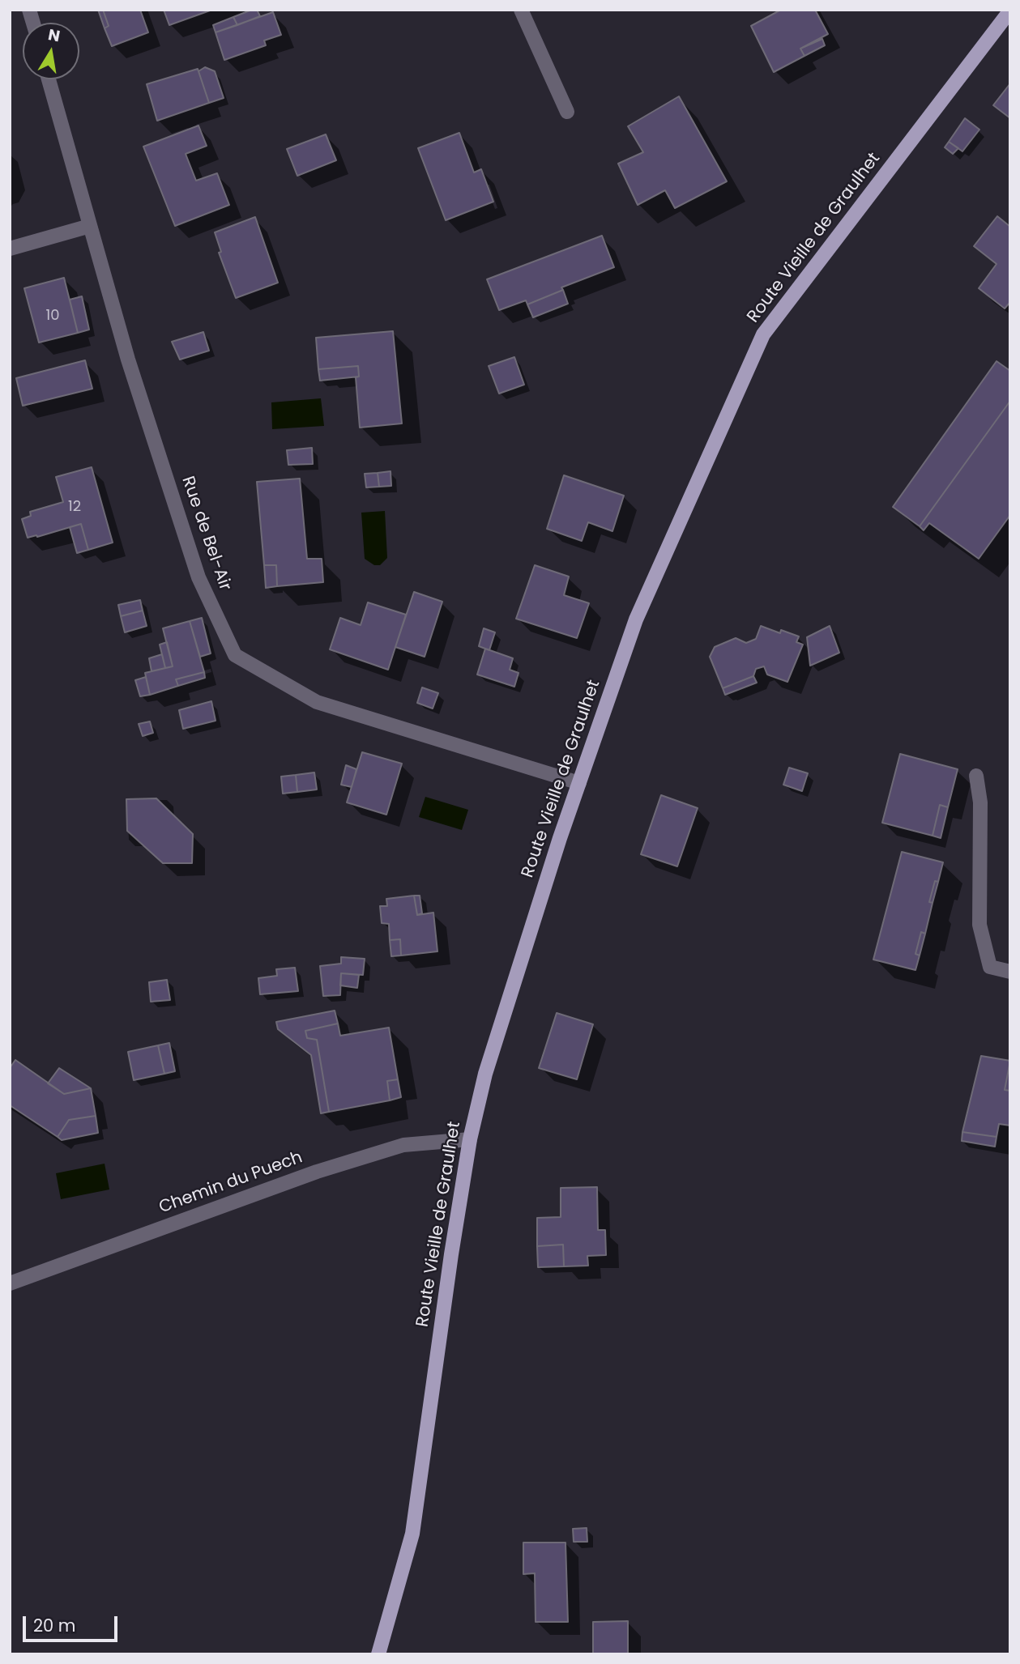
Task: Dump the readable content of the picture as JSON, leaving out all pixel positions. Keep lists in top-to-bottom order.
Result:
{
  "streets": {
    "main road": ["Route Vieille de Graulhet"],
    "street": ["Rue de Bel-Air", "Chemin du Puech"]
  },
  "crossings": [
    ["Route Vieille de Graulhet", "Rue de Bel-Air"],
    ["Route Vieille de Graulhet", "Chemin du Puech"]
  ],
  "house_numbers": ["10", "12"],
  "scale_bar": "20 m",
  "north": "top"
}
